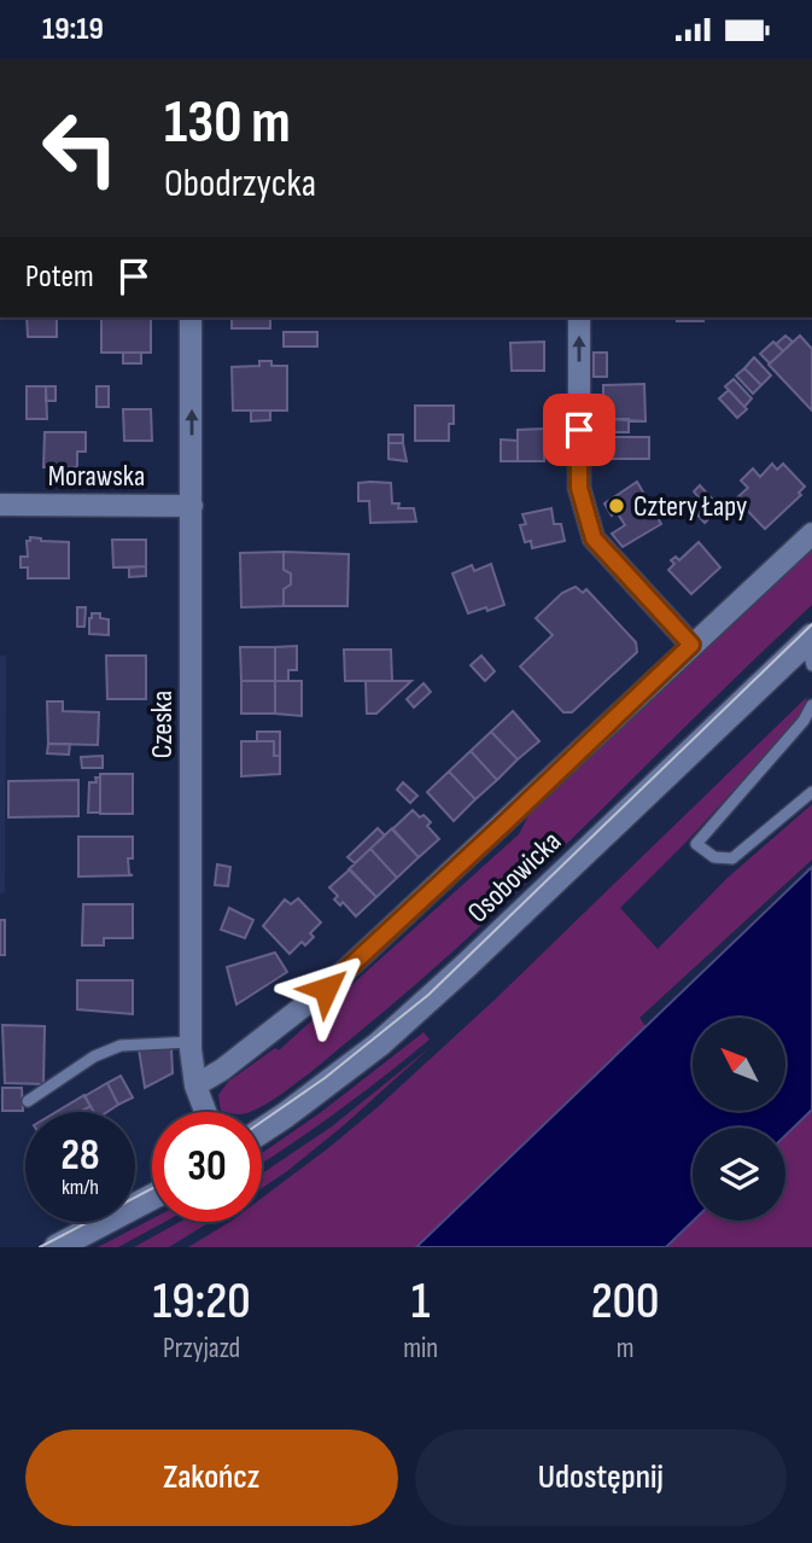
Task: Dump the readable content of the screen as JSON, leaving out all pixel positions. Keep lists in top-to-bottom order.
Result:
{
  "streets": {
    "street": ["Morawska", "Czeska", "Osobowicka"]
  },
  "crossings": [
    ["Morawska", "Czeska"]
  ],
  "places": ["Cztery Łapy"],
  "north": "top left",
  "page": {
    "status": "19:19",
    "turn": ["130 m", "Obodrzycka"],
    "then": "Potem",
    "speed": "28 km/h",
    "limit": "30",
    "eta": [
      "19:20",
      "Przyjazd",
      "1",
      "min",
      "200",
      "m"
    ],
    "buttons": ["Zakończ", "Udostępnij"]
  }
}
